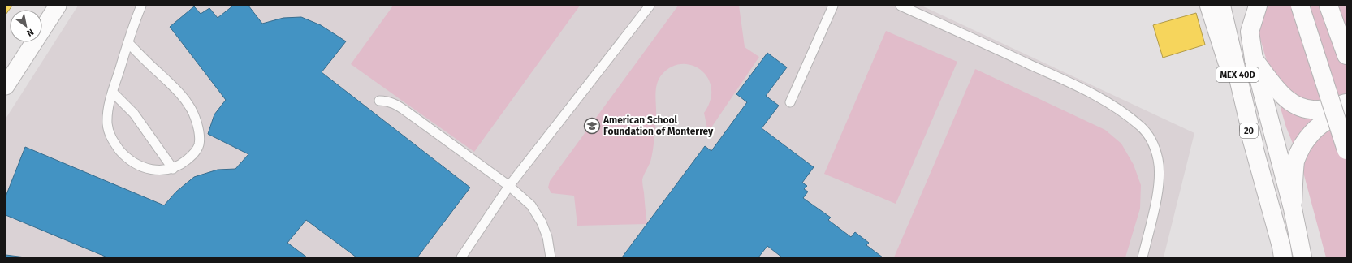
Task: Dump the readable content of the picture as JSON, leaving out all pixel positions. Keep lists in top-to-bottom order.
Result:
{
  "streets": {
    "main road": ["MEX 40D", "20"]
  },
  "crossings": [
    ["MEX 40D", "20"]
  ],
  "places": {
    "school or university": ["American School Foundation of Monterrey"]
  },
  "north": "bottom right"
}
